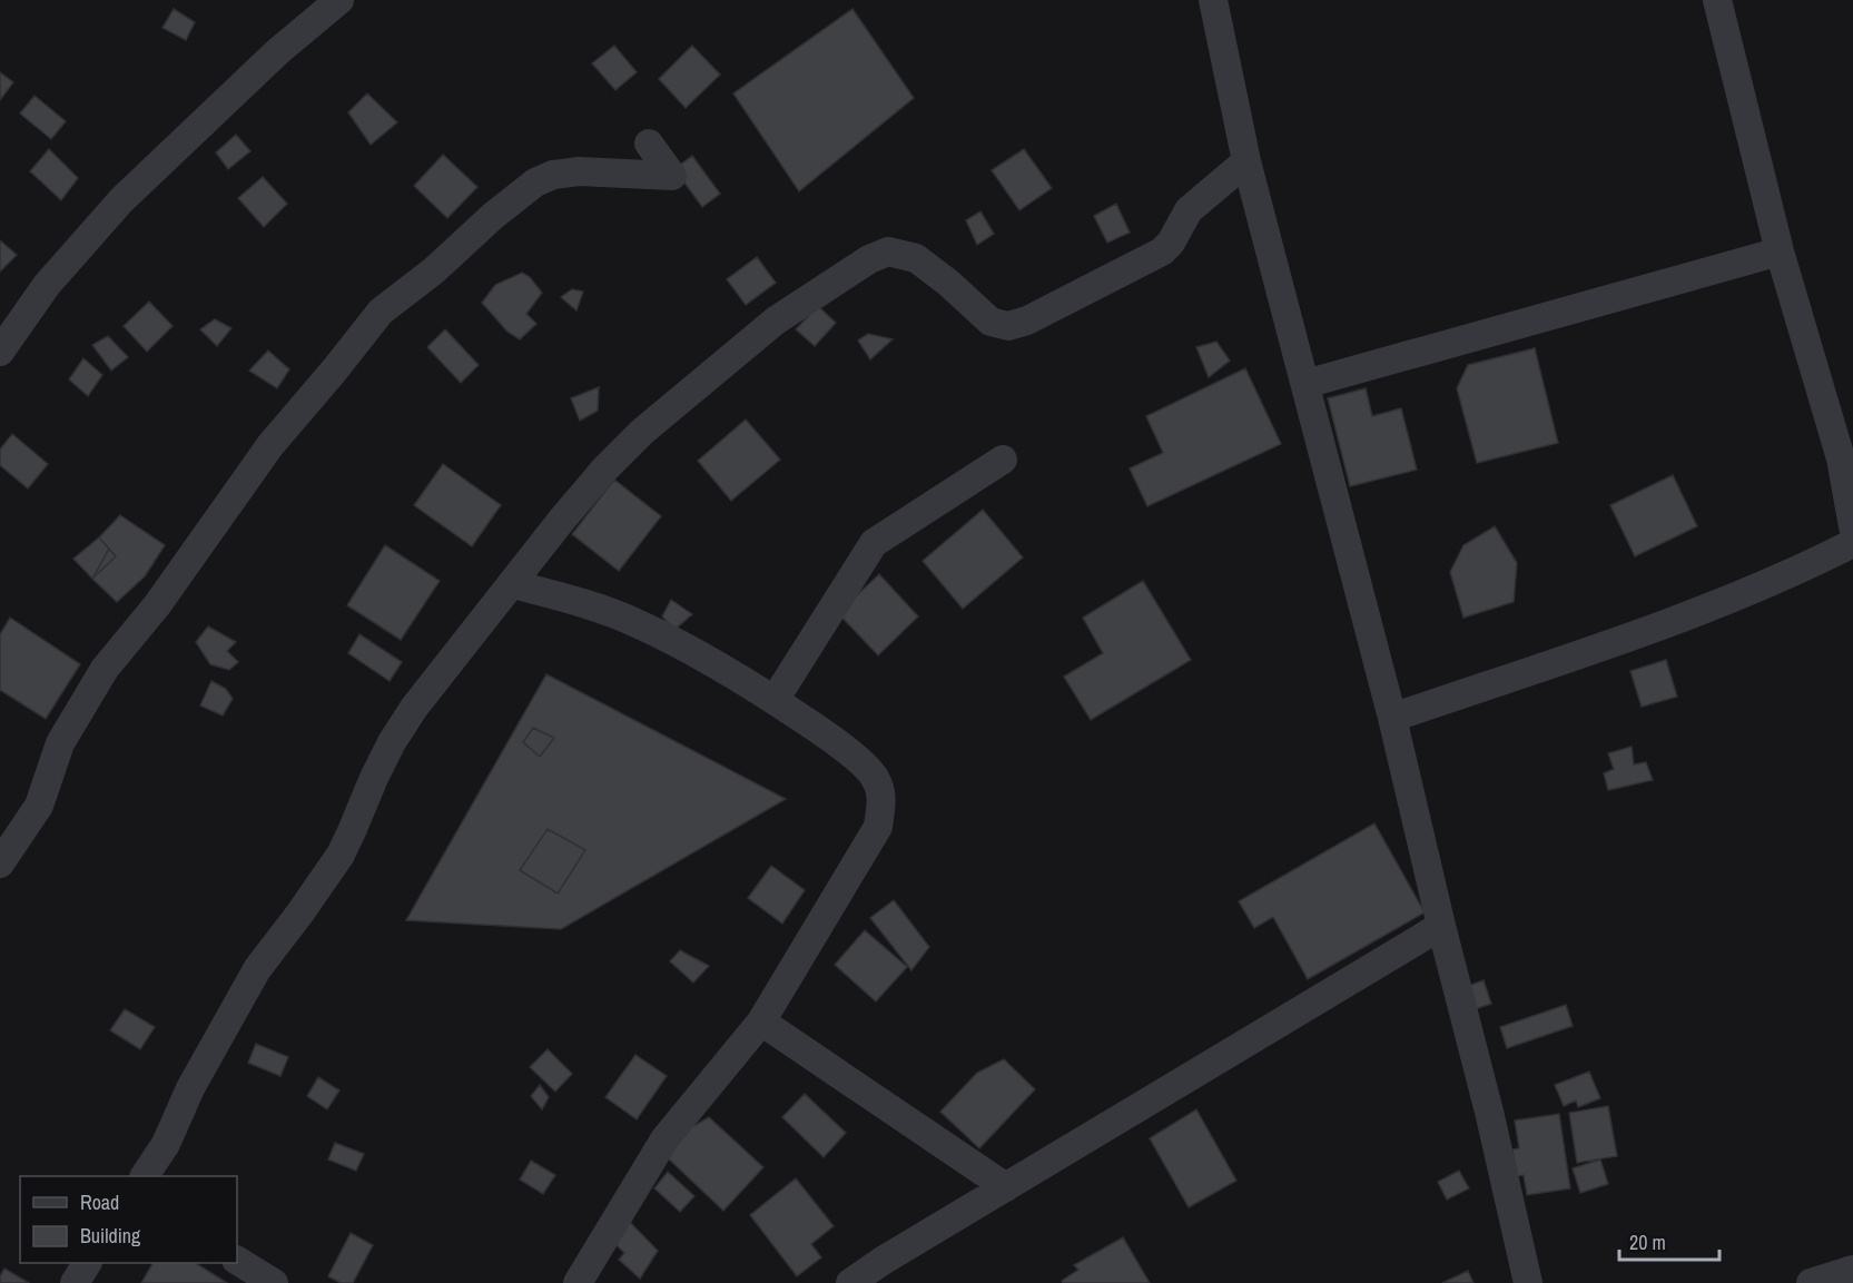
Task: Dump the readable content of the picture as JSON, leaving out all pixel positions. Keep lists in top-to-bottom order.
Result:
{
  "legend": ["Road", "Building"],
  "scale_bar": "20 m"
}
